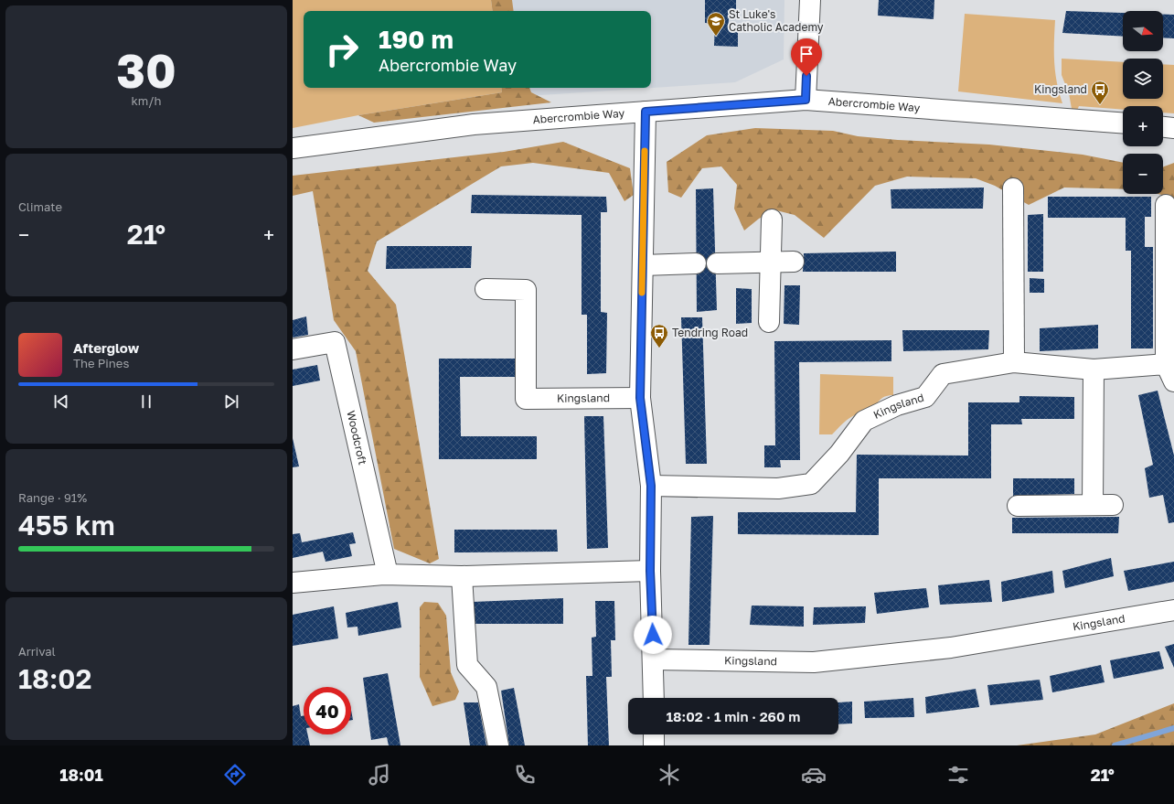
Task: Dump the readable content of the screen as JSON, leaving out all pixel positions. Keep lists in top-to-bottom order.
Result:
{
  "streets": {
    "street": ["Abercrombie Way", "Kingsland", "Woodcroft"]
  },
  "places": {
    "school or university": ["St Luke's Catholic Academy"],
    "bus stop": ["Kingsland", "Tendring Road"]
  },
  "north": "right",
  "page": {
    "tile": [
      ["30", "km/h"],
      "Climate",
      ["Range · 91%", "455 km"],
      ["Arrival", "18:02"]
    ],
    "map_buttons": ["+", "−"],
    "turn": ["190 m", "Abercrombie Way"],
    "heat": ["−", "21°", "+"],
    "song": ["Afterglow", "The Pines"],
    "limit": "40",
    "trip": "18:02 · 1 min · 260 m",
    "tabs": ["18:01", "21°"]
  }
}
